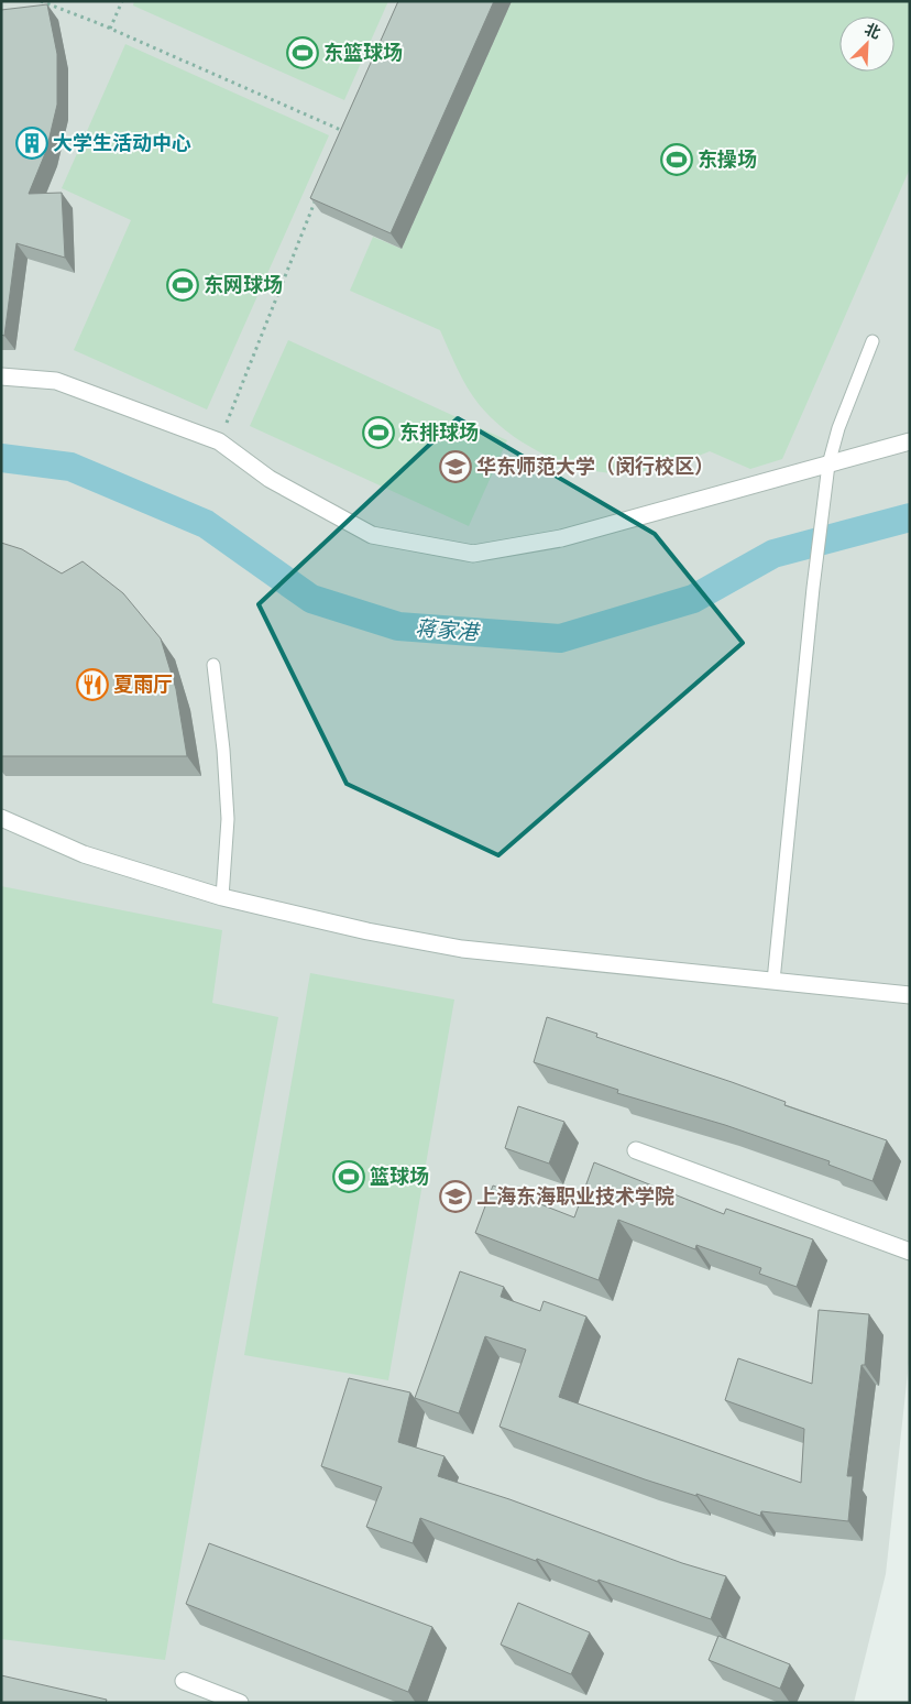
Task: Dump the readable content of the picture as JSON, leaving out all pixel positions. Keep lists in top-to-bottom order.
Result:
{
  "water": ["蒋家港"],
  "places": {
    "sports": [
      "东篮球场",
      "东操场",
      "东网球场",
      "东排球场",
      "篮球场"
    ],
    "building": ["大学生活动中心"],
    "school or university": ["华东师范大学（闵行校区）", "上海东海职业技术学院"],
    "restaurant": ["夏雨厅"]
  },
  "north": "top right"
}
